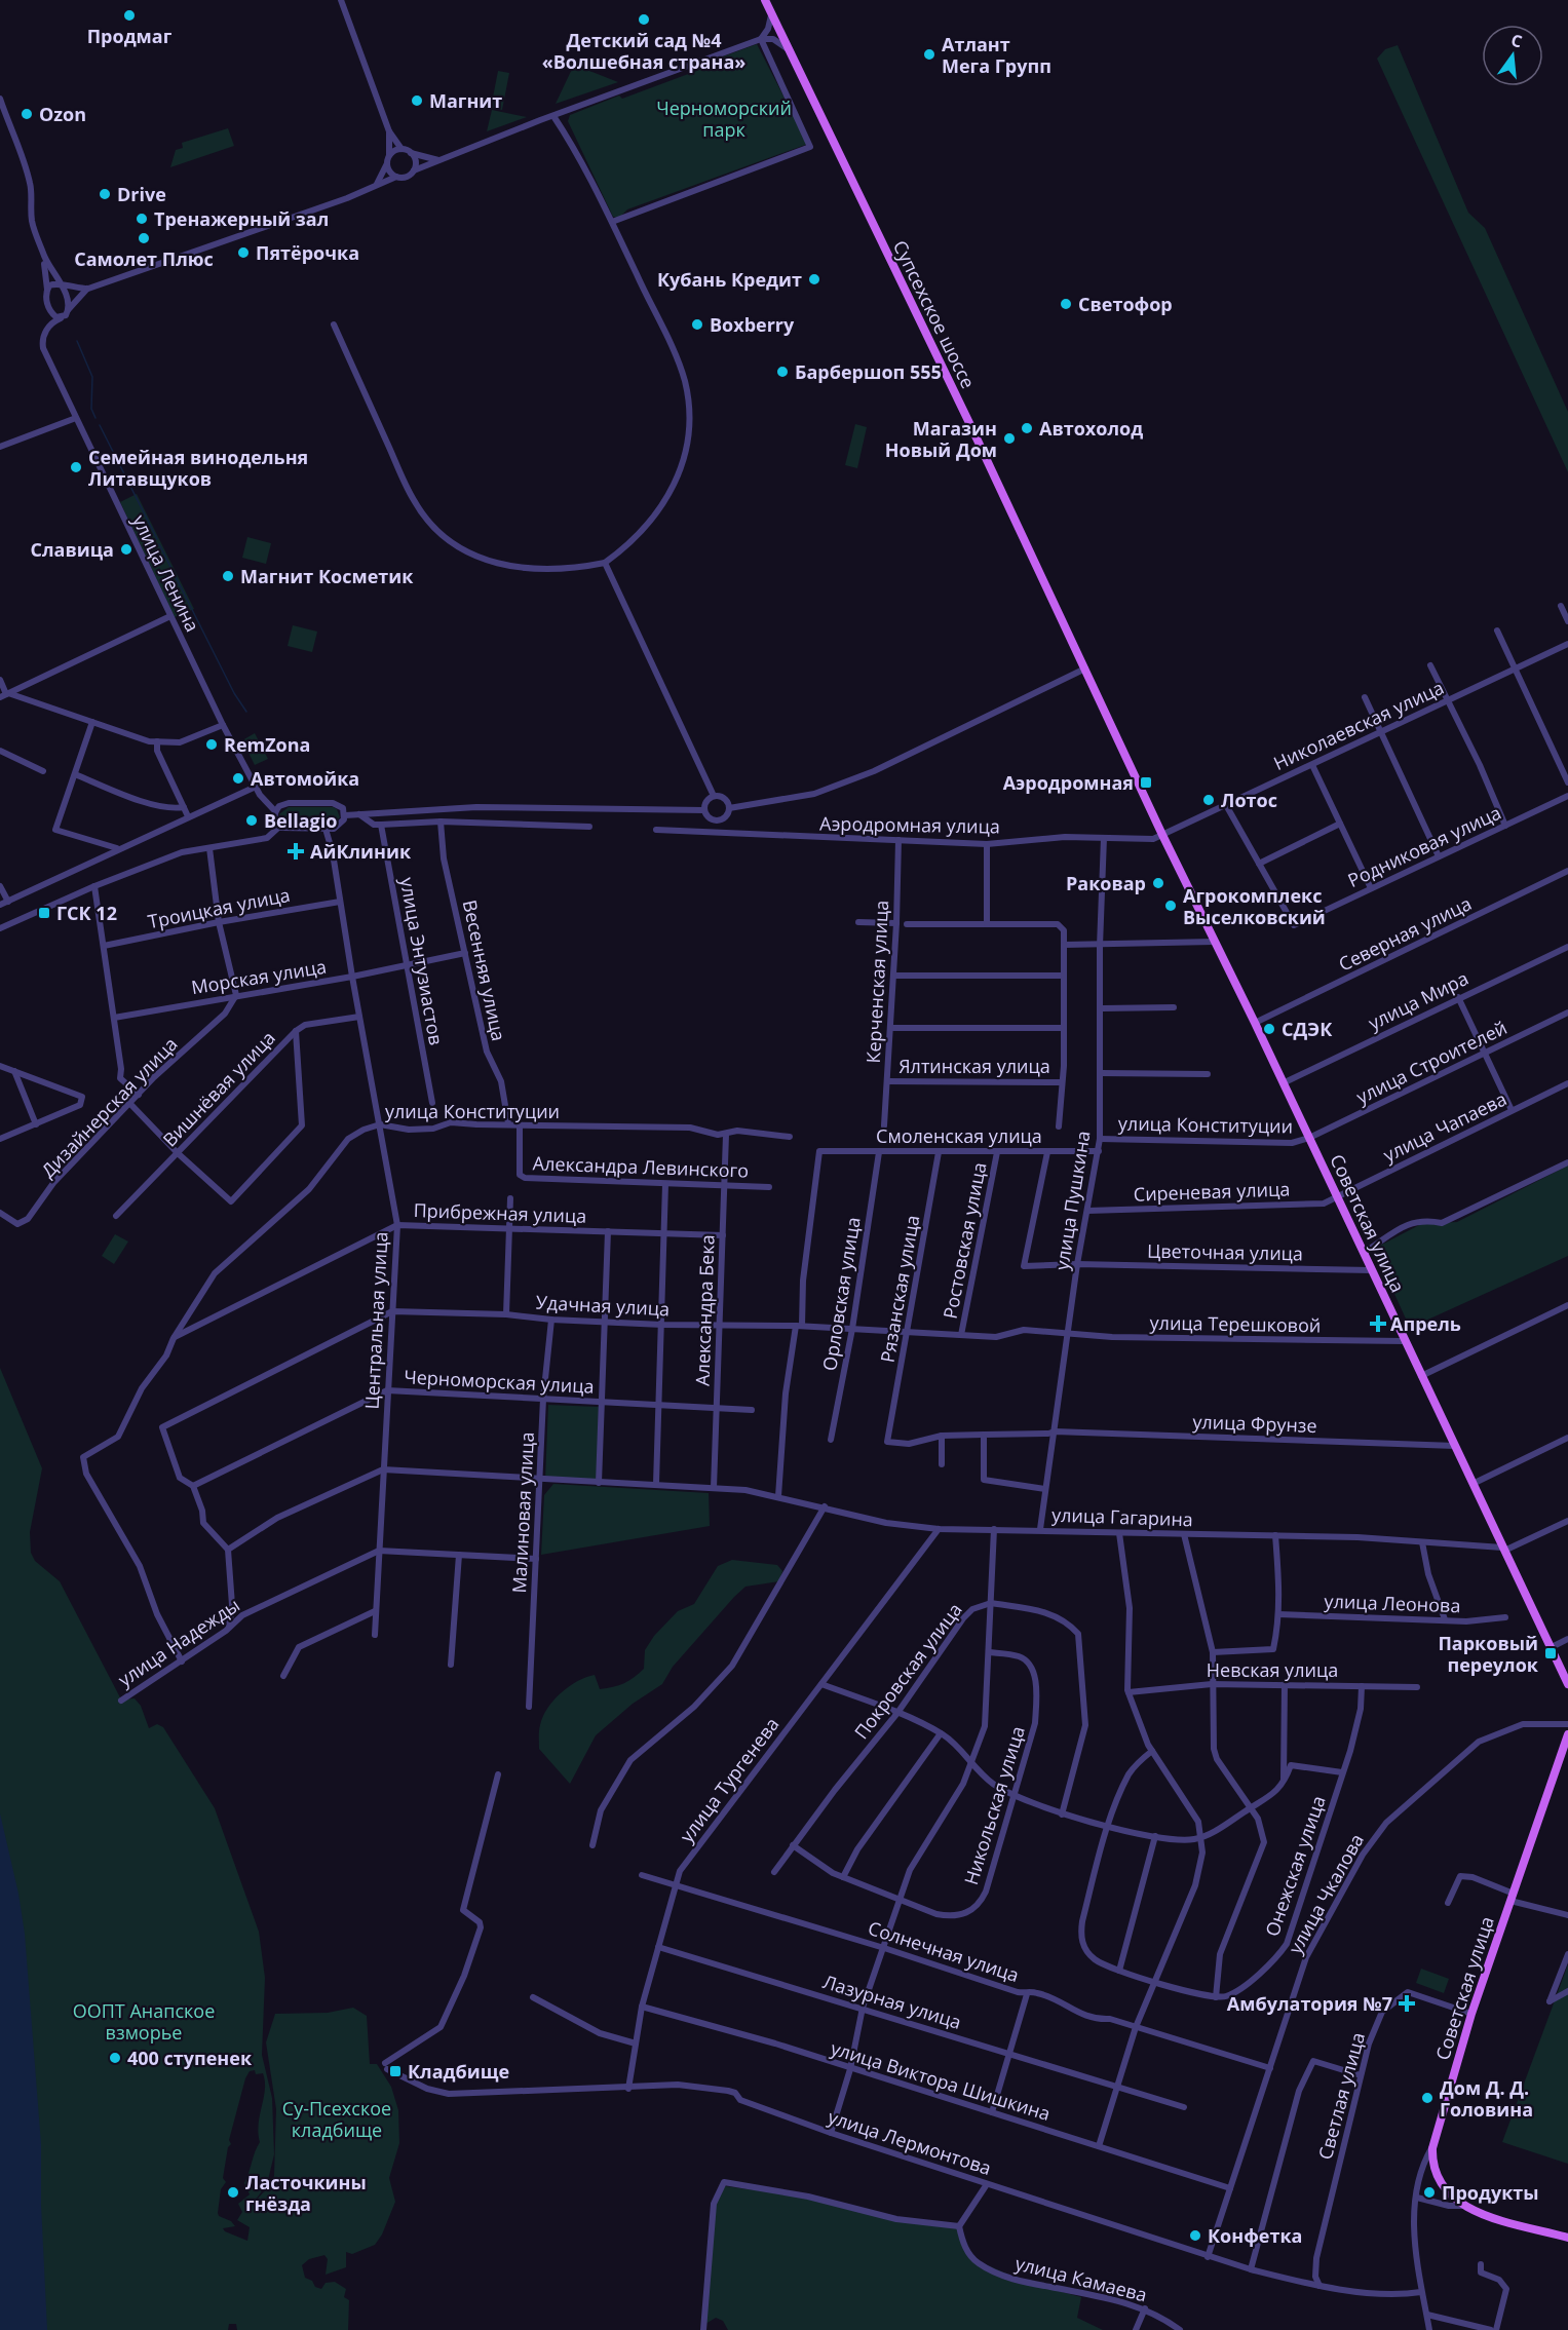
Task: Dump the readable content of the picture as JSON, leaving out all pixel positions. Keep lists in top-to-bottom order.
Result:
{
  "streets": {
    "main road": ["Супсехское шоссе", "Советская улица"],
    "street": [
      "улица Ленина",
      "Николаевская улица",
      "Аэродромная улица",
      "Родниковая улица",
      "Троицкая улица",
      "Северная улица",
      "улица Энтузиастов",
      "Весенняя улица",
      "Морская улица",
      "Керченская улица",
      "улица Мира",
      "улица Строителей",
      "Ялтинская улица",
      "Вишнёвая улица",
      "Дизайнерская улица",
      "улица Конституции",
      "улица Чапаева",
      "Смоленская улица",
      "Александра Левинского",
      "Сиреневая улица",
      "улица Пушкина",
      "Прибрежная улица",
      "Ростовская улица",
      "Цветочная улица",
      "Рязанская улица",
      "Орловская улица",
      "Удачная улица",
      "Александра Бека",
      "Центральная улица",
      "улица Терешковой",
      "Черноморская улица",
      "улица Фрунзе",
      "Малиновая улица",
      "улица Гагарина",
      "улица Леонова",
      "улица Надежды",
      "Невская улица",
      "Покровская улица",
      "улица Тургенева",
      "Никольская улица",
      "Онежская улица",
      "улица Чкалова",
      "Солнечная улица",
      "Лазурная улица",
      "улица Виктора Шишкина",
      "Светлая улица",
      "улица Лермонтова",
      "улица Камаева"
    ]
  },
  "crossings": [
    ["Супсехское шоссе", "Советская улица"],
    ["Николаевская улица", "Аэродромная улица"],
    ["Николаевская улица", "Советская улица"],
    ["Аэродромная улица", "Керченская улица"],
    ["Аэродромная улица", "улица Пушкина"],
    ["Аэродромная улица", "Советская улица"],
    ["Троицкая улица", "Центральная улица"],
    ["Северная улица", "Советская улица"],
    ["улица Энтузиастов", "Морская улица"],
    ["Весенняя улица", "Морская улица"],
    ["Весенняя улица", "улица Конституции"],
    ["Морская улица", "Дизайнерская улица"],
    ["Морская улица", "Центральная улица"],
    ["Керченская улица", "Ялтинская улица"],
    ["улица Мира", "Советская улица"],
    ["улица Строителей", "улица Конституции"],
    ["улица Строителей", "Советская улица"],
    ["Вишнёвая улица", "Центральная улица"],
    ["улица Конституции", "Александра Левинского"],
    ["улица Конституции", "улица Пушкина"],
    ["улица Конституции", "Прибрежная улица"],
    ["улица Конституции", "Советская улица"],
    ["улица Конституции", "Александра Бека"],
    ["улица Конституции", "Центральная улица"],
    ["улица Конституции", "улица Надежды"],
    ["улица Чапаева", "Сиреневая улица"],
    ["улица Чапаева", "Советская улица"],
    ["Смоленская улица", "улица Пушкина"],
    ["Смоленская улица", "Ростовская улица"],
    ["Смоленская улица", "Цветочная улица"],
    ["Смоленская улица", "Рязанская улица"],
    ["Смоленская улица", "Орловская улица"],
    ["Смоленская улица", "Удачная улица"],
    ["Александра Левинского", "Александра Бека"],
    ["Сиреневая улица", "улица Пушкина"],
    ["Сиреневая улица", "Советская улица"],
    ["улица Пушкина", "Цветочная улица"],
    ["улица Пушкина", "Удачная улица"],
    ["улица Пушкина", "улица Терешковой"],
    ["улица Пушкина", "улица Фрунзе"],
    ["улица Пушкина", "улица Гагарина"],
    ["Прибрежная улица", "Александра Бека"],
    ["Прибрежная улица", "Центральная улица"],
    ["Советская улица", "Цветочная улица"],
    ["Советская улица", "улица Терешковой"],
    ["Советская улица", "улица Фрунзе"],
    ["Советская улица", "улица Гагарина"],
    ["Советская улица", "Светлая улица"],
    ["Советская улица", "улица Лермонтова"],
    ["Ростовская улица", "Удачная улица"],
    ["Рязанская улица", "Удачная улица"],
    ["Рязанская улица", "улица Фрунзе"],
    ["Орловская улица", "Удачная улица"],
    ["Удачная улица", "Александра Бека"],
    ["Удачная улица", "Центральная улица"],
    ["Удачная улица", "улица Терешковой"],
    ["Удачная улица", "Черноморская улица"],
    ["Удачная улица", "Малиновая улица"],
    ["Александра Бека", "Черноморская улица"],
    ["Александра Бека", "улица Гагарина"],
    ["Центральная улица", "Черноморская улица"],
    ["Центральная улица", "улица Гагарина"],
    ["Центральная улица", "улица Надежды"],
    ["Черноморская улица", "Малиновая улица"],
    ["Малиновая улица", "улица Гагарина"],
    ["Малиновая улица", "улица Надежды"],
    ["улица Гагарина", "улица Тургенева"],
    ["Невская улица", "Онежская улица"],
    ["Покровская улица", "Никольская улица"],
    ["улица Тургенева", "Солнечная улица"],
    ["улица Тургенева", "Лазурная улица"],
    ["улица Тургенева", "улица Виктора Шишкина"],
    ["улица Тургенева", "улица Лермонтова"],
    ["улица Чкалова", "Солнечная улица"],
    ["улица Чкалова", "улица Виктора Шишкина"],
    ["улица Чкалова", "улица Лермонтова"],
    ["Светлая улица", "улица Лермонтова"]
  ],
  "parks": ["Черноморский парк", "ООПТ Анапское взморье", "Су-Псехское кладбище"],
  "places": {
    "other": [
      "Продмаг",
      "Детский сад №4 «Волшебная страна»",
      "Атлант Мега Групп",
      "Магнит",
      "Ozon",
      "Drive",
      "Тренажерный зал",
      "Самолет Плюс",
      "Пятёрочка",
      "Кубань Кредит",
      "Светофор",
      "Boxberry",
      "Барбершоп 555",
      "Автохолод",
      "Магазин Новый Дом",
      "Семейная винодельня Литавщуков",
      "Славица",
      "Магнит Косметик",
      "RemZona",
      "Автомойка",
      "Лотос",
      "Bellagio",
      "Раковар",
      "Агрокомплекс Выселковский",
      "СДЭК",
      "400 ступенек",
      "Дом Д. Д. Головина",
      "Ласточкины гнёзда",
      "Продукты",
      "Конфетка"
    ],
    "transit": [
      "Аэродромная",
      "ГСК 12",
      "Парковый переулок",
      "Кладбище"
    ],
    "health": ["АйКлиник", "Апрель", "Амбулатория №7"]
  },
  "north": "top"
}
